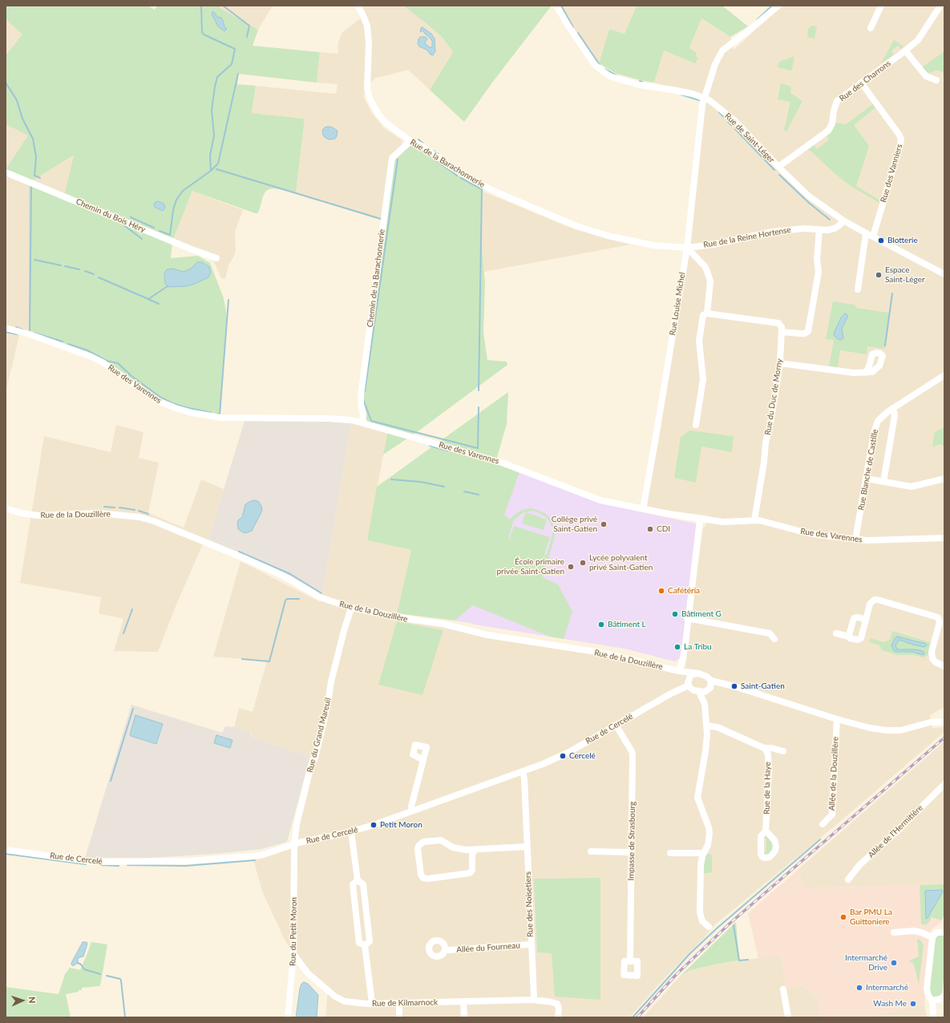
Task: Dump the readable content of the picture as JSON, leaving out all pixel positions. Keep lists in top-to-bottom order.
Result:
{
  "streets": {
    "street": [
      "Rue des Charrons",
      "Rue de Saint-Léger",
      "Rue de la Barachonnerie",
      "Rue des Vanniers",
      "Chemin du Bois Héry",
      "Rue de la Reine Hortense",
      "Chemin de la Barachonnerie",
      "Rue Louise Michel",
      "Rue des Varennes",
      "Rue du Duc de Morny",
      "Rue Blanche de Castille",
      "Rue de la Douzillère",
      "Rue de Cercelé",
      "Rue du Grand Mareuil",
      "Allée de la Douzillère",
      "Rue de la Haye",
      "Allée de l'Hermitière",
      "Impasse de Strasbourg",
      "Rue des Noisetiers",
      "Rue du Petit Moron",
      "Allée du Fourneau",
      "Rue de Kilmarnock"
    ]
  },
  "crossings": [
    ["Rue des Charrons", "Rue de Saint-Léger"],
    ["Rue des Charrons", "Rue des Vanniers"],
    ["Rue de Saint-Léger", "Rue des Vanniers"],
    ["Rue de Saint-Léger", "Rue de la Reine Hortense"],
    ["Rue de Saint-Léger", "Rue Louise Michel"],
    ["Rue de la Barachonnerie", "Rue de la Reine Hortense"],
    ["Rue de la Barachonnerie", "Chemin de la Barachonnerie"],
    ["Rue de la Barachonnerie", "Rue Louise Michel"],
    ["Rue de la Reine Hortense", "Rue Louise Michel"],
    ["Chemin de la Barachonnerie", "Rue des Varennes"],
    ["Rue Louise Michel", "Rue des Varennes"],
    ["Rue des Varennes", "Rue du Duc de Morny"],
    ["Rue des Varennes", "Rue Blanche de Castille"],
    ["Rue de la Douzillère", "Rue de Cercelé"],
    ["Rue de la Douzillère", "Rue du Grand Mareuil"],
    ["Rue de Cercelé", "Rue du Grand Mareuil"],
    ["Rue de Cercelé", "Impasse de Strasbourg"],
    ["Rue de Cercelé", "Rue des Noisetiers"],
    ["Rue de Cercelé", "Rue du Petit Moron"],
    ["Rue du Grand Mareuil", "Rue du Petit Moron"],
    ["Rue des Noisetiers", "Allée du Fourneau"],
    ["Rue des Noisetiers", "Rue de Kilmarnock"],
    ["Rue du Petit Moron", "Rue de Kilmarnock"]
  ],
  "places": [
    "Blotterie",
    "Espace Saint-Léger",
    "Collège privé Saint-Gatien",
    "CDI",
    "Lycée polyvalent privé Saint-Gatien",
    "École primaire privée Saint-Gatien",
    "Cafétéria",
    "Bâtiment G",
    "Bâtiment L",
    "La Tribu",
    "Saint-Gatien",
    "Cercelé",
    "Petit Moron",
    "Bar PMU La Guittoniere",
    "Intermarché Drive",
    "Intermarché",
    "Wash Me"
  ],
  "north": "right"
}
